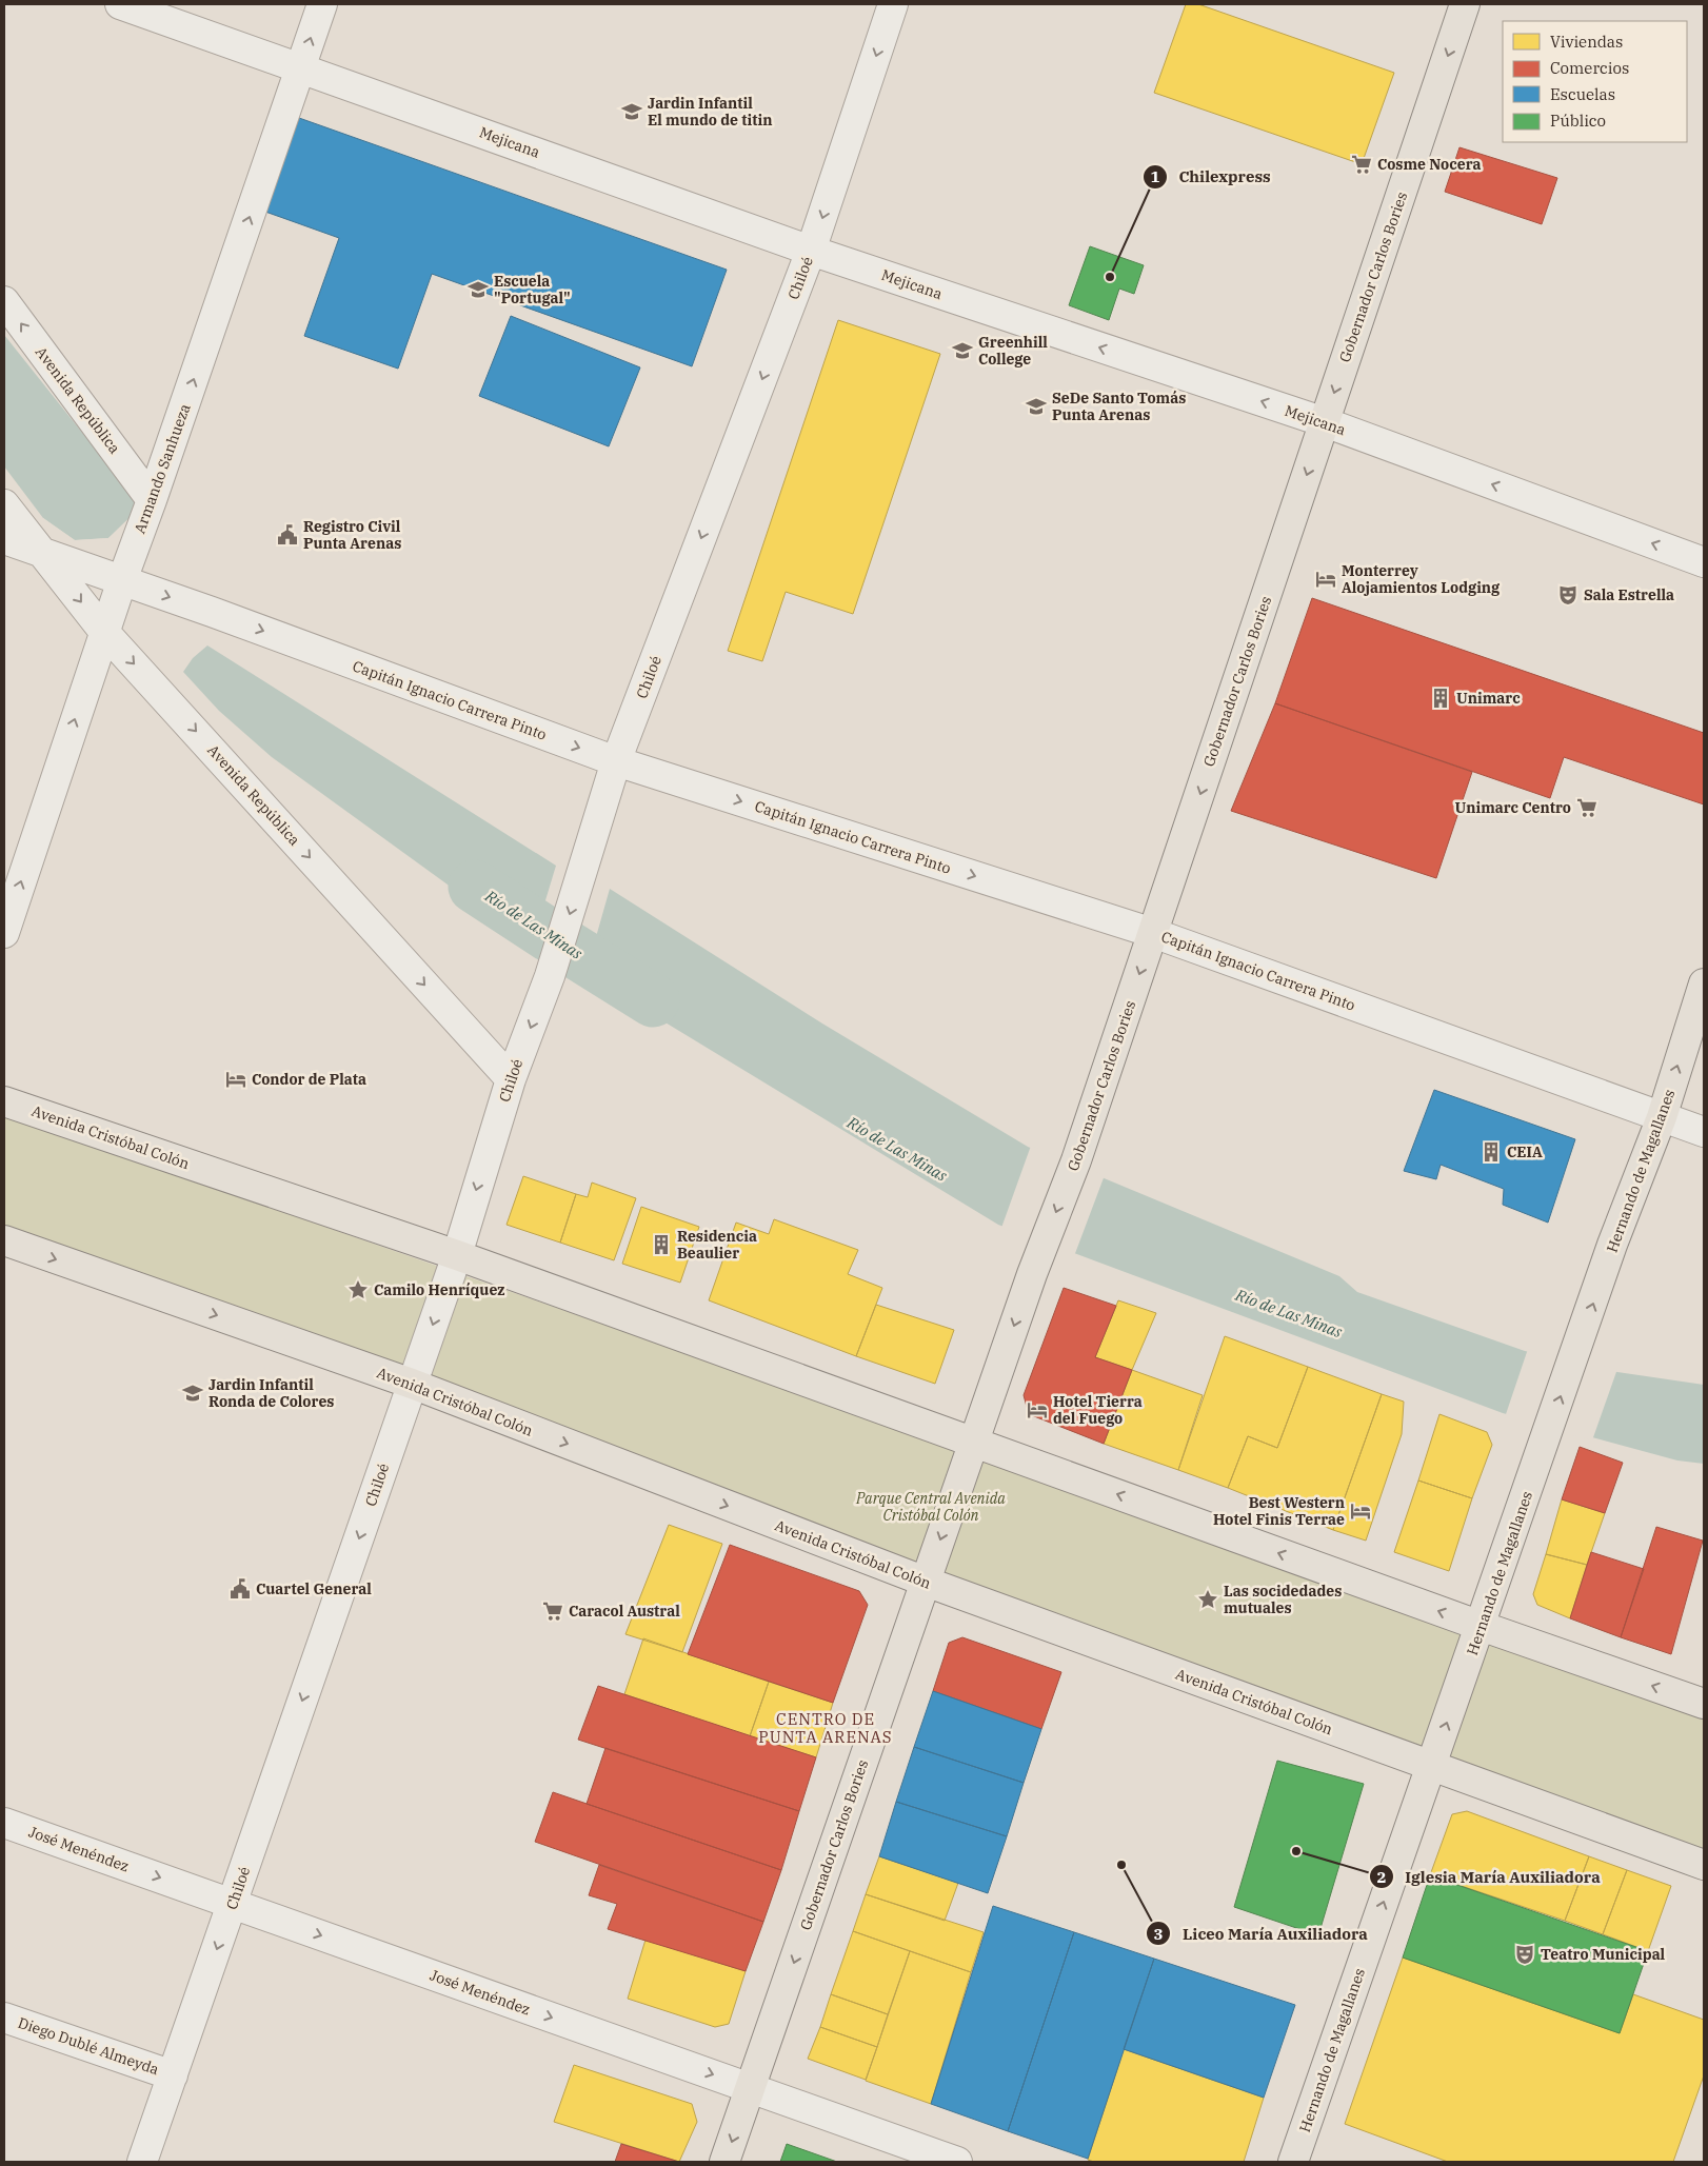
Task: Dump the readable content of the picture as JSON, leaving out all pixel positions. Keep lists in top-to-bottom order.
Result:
{
  "streets": {
    "main road": ["Gobernador Carlos Bories", "Avenida Cristóbal Colón", "Hernando de Magallanes"],
    "street": [
      "Mejicana",
      "Chiloé",
      "Avenida República",
      "Armando Sanhueza",
      "Capitán Ignacio Carrera Pinto",
      "José Menéndez",
      "Diego Dublé Almeyda"
    ]
  },
  "crossings": [
    ["Mejicana", "Gobernador Carlos Bories"],
    ["Mejicana", "Chiloé"],
    ["Mejicana", "Armando Sanhueza"],
    ["Gobernador Carlos Bories", "Capitán Ignacio Carrera Pinto"],
    ["Gobernador Carlos Bories", "Avenida Cristóbal Colón"],
    ["Gobernador Carlos Bories", "José Menéndez"],
    ["Chiloé", "Avenida República"],
    ["Chiloé", "Capitán Ignacio Carrera Pinto"],
    ["Chiloé", "Avenida Cristóbal Colón"],
    ["Chiloé", "José Menéndez"],
    ["Chiloé", "Diego Dublé Almeyda"],
    ["Avenida República", "Armando Sanhueza"],
    ["Avenida República", "Capitán Ignacio Carrera Pinto"],
    ["Armando Sanhueza", "Capitán Ignacio Carrera Pinto"],
    ["Capitán Ignacio Carrera Pinto", "Hernando de Magallanes"],
    ["Avenida Cristóbal Colón", "Hernando de Magallanes"]
  ],
  "one_way": [
    "Mejicana",
    "Gobernador Carlos Bories",
    "Chiloé",
    "Armando Sanhueza",
    "Capitán Ignacio Carrera Pinto",
    "Hernando de Magallanes",
    "José Menéndez"
  ],
  "districts": ["CENTRO DE PUNTA ARENAS"],
  "water": ["Río de Las Minas"],
  "parks": ["Parque Central Avenida Cristóbal Colón"],
  "places": {
    "school or university": [
      "Jardin Infantil El mundo de titin",
      "Escuela \"Portugal\"",
      "Greenhill College",
      "SeDe Santo Tomás Punta Arenas",
      "Jardin Infantil Ronda de Colores"
    ],
    "supermarket": ["Cosme Nocera", "Unimarc Centro", "Caracol Austral"],
    "other": ["Chilexpress", "Iglesia María Auxiliadora", "Liceo María Auxiliadora"],
    "public building": ["Registro Civil Punta Arenas", "Cuartel General"],
    "hotel": [
      "Monterrey Alojamientos Lodging",
      "Condor de Plata",
      "Hotel Tierra del Fuego",
      "Best Western Hotel Finis Terrae"
    ],
    "theatre": ["Sala Estrella", "Teatro Municipal"],
    "building": ["Unimarc", "CEIA", "Residencia Beaulier"],
    "place": ["Camilo Henríquez", "Las socidedades mutuales"]
  },
  "legend": [
    "Viviendas",
    "Comercios",
    "Escuelas",
    "Público"
  ]
}
